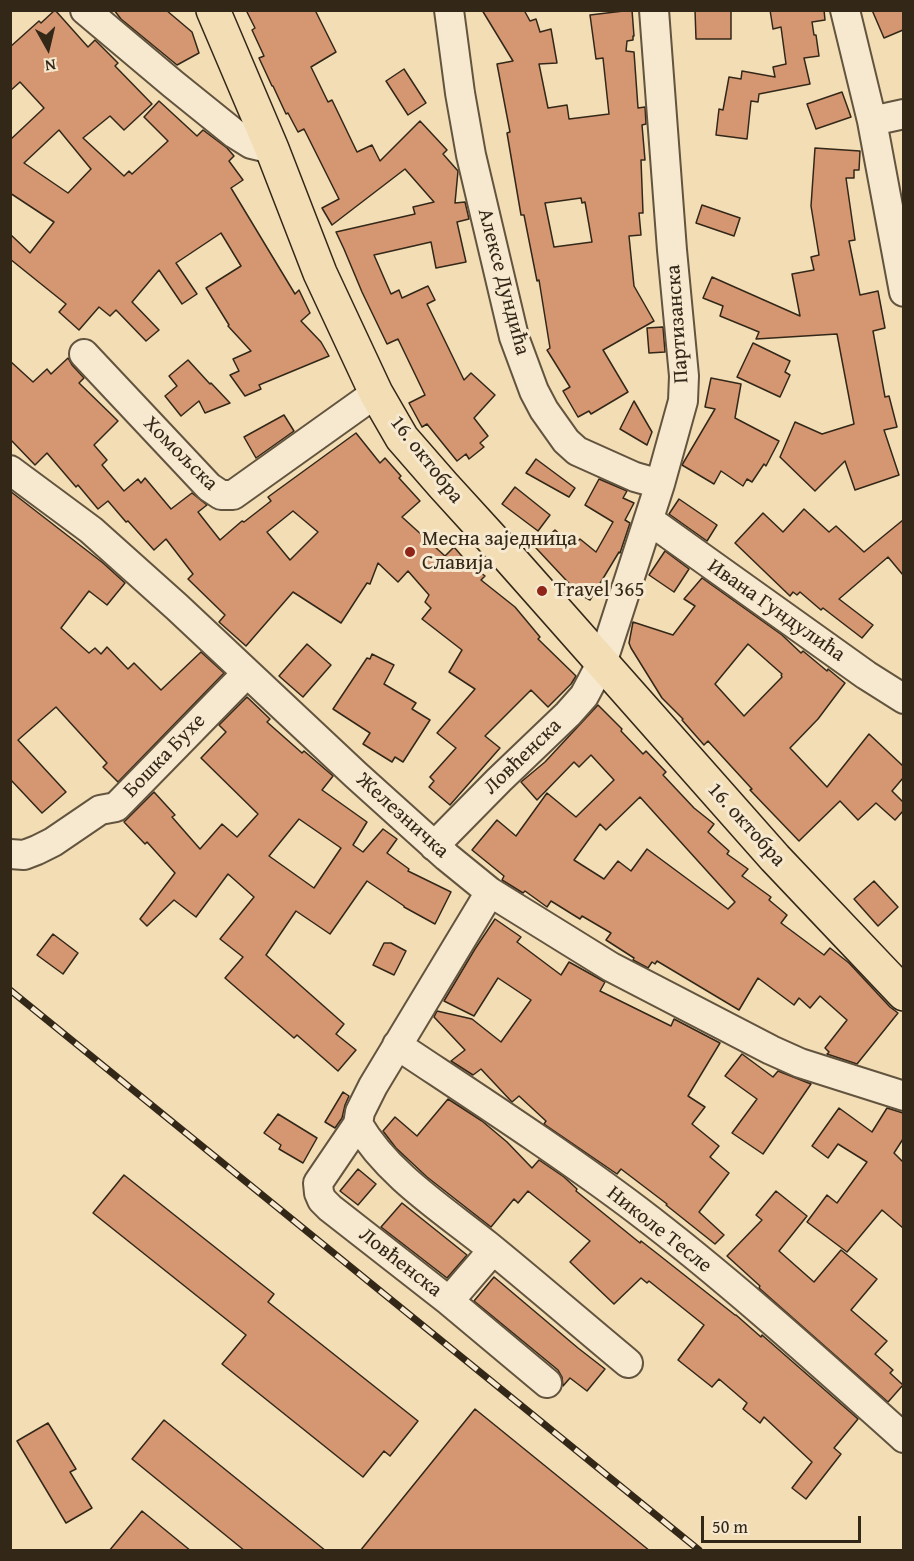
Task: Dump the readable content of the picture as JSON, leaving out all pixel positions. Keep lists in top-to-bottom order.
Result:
{
  "streets": {
    "main road": ["16. октобра"],
    "street": [
      "Алексе Дундића",
      "Партизанска",
      "Хомољска",
      "Ивана Гундулића",
      "Бошка Бухе",
      "Ловћенска",
      "Железничка",
      "Николе Тесле"
    ]
  },
  "crossings": [
    ["Алексе Дундића", "Партизанска"],
    ["Партизанска", "16. октобра"],
    ["Партизанска", "Ивана Гундулића"],
    ["Партизанска", "Ловћенска"],
    ["Хомољска", "16. октобра"],
    ["16. октобра", "Ловћенска"],
    ["Бошка Бухе", "Железничка"],
    ["Ловћенска", "Железничка"],
    ["Ловћенска", "Николе Тесле"]
  ],
  "places": ["Месна заједница Славија", "Travel 365"],
  "scale_bar": "50 m",
  "north": "bottom"
}
